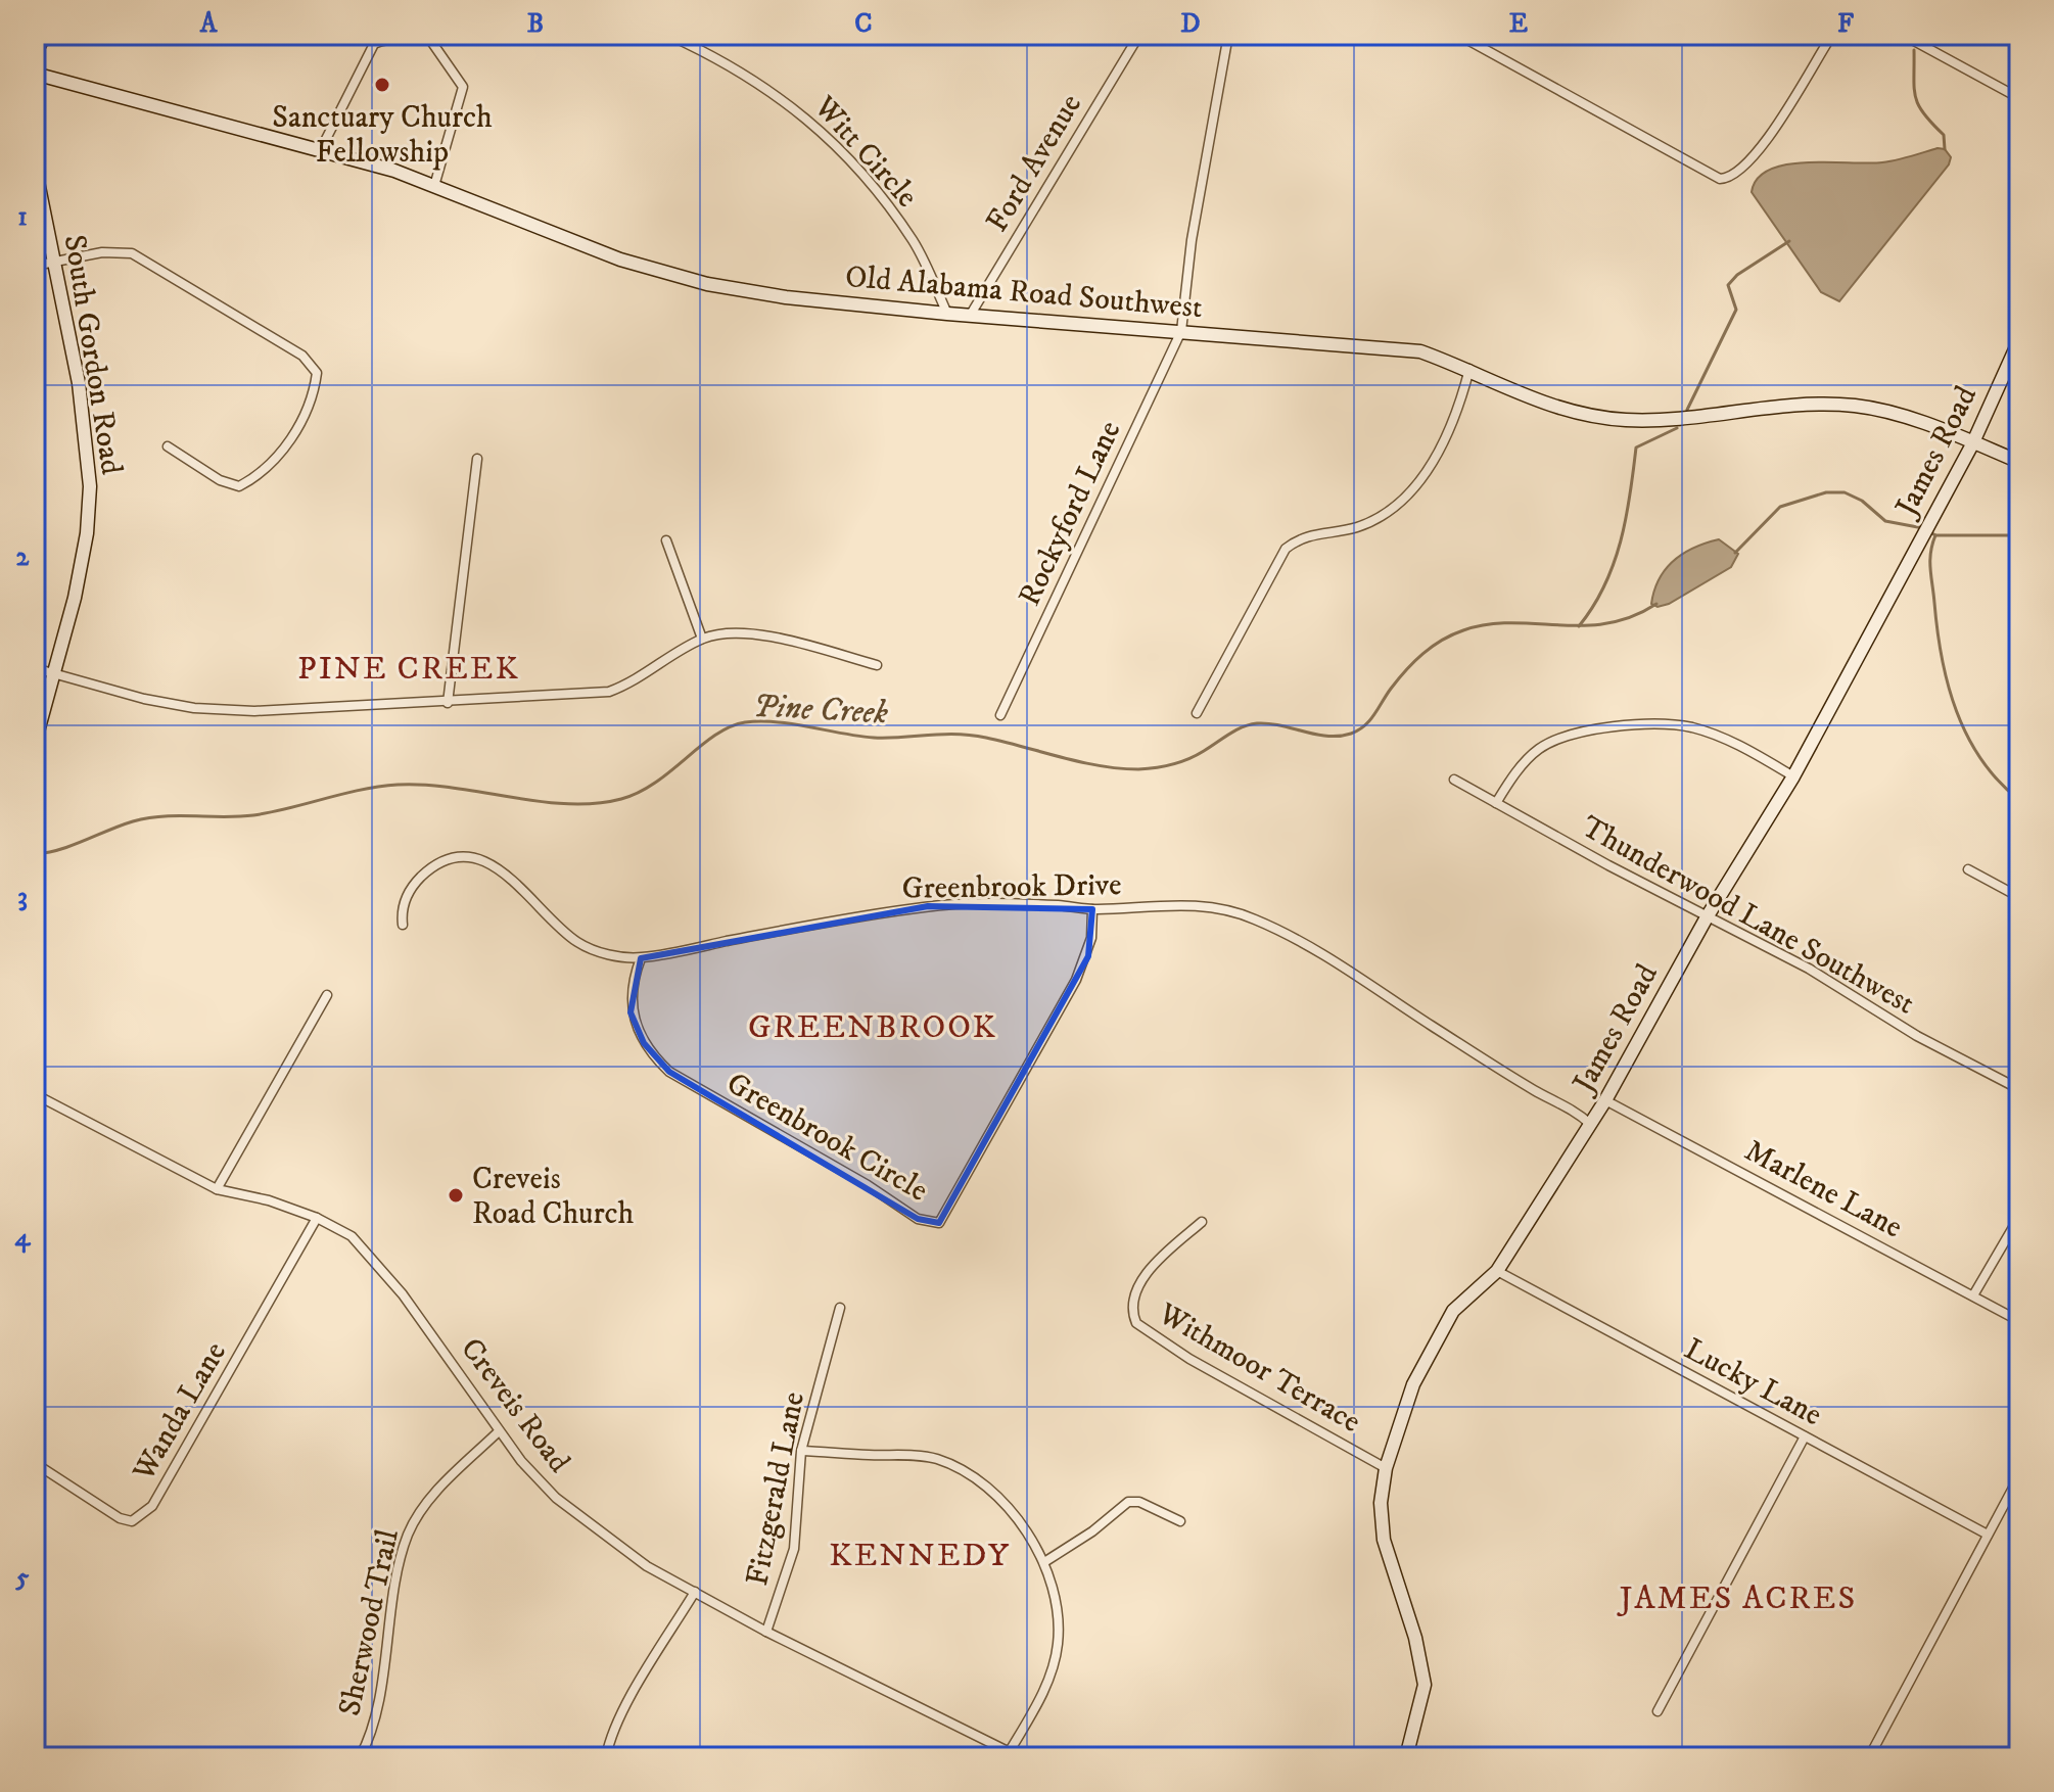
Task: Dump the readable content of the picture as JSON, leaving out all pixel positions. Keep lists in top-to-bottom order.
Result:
{
  "streets": {
    "street": [
      "Witt Circle",
      "Ford Avenue",
      "Old Alabama Road Southwest",
      "South Gordon Road",
      "James Road",
      "Rockyford Lane",
      "Greenbrook Drive",
      "Thunderwood Lane Southwest",
      "Greenbrook Circle",
      "Marlene Lane",
      "Withmoor Terrace",
      "Lucky Lane",
      "Creveis Road",
      "Wanda Lane",
      "Fitzgerald Lane",
      "Sherwood Trail"
    ]
  },
  "crossings": [
    ["Witt Circle", "Old Alabama Road Southwest"],
    ["Ford Avenue", "Old Alabama Road Southwest"],
    ["Old Alabama Road Southwest", "James Road"],
    ["Old Alabama Road Southwest", "Rockyford Lane"],
    ["James Road", "Greenbrook Drive"],
    ["James Road", "Thunderwood Lane Southwest"],
    ["James Road", "Marlene Lane"],
    ["James Road", "Withmoor Terrace"],
    ["James Road", "Lucky Lane"],
    ["Greenbrook Drive", "Greenbrook Circle"],
    ["Creveis Road", "Wanda Lane"],
    ["Creveis Road", "Fitzgerald Lane"],
    ["Creveis Road", "Sherwood Trail"]
  ],
  "districts": [
    "PINE CREEK",
    "GREENBROOK",
    "KENNEDY",
    "JAMES ACRES"
  ],
  "water": ["Pine Creek"],
  "places": ["Sanctuary Church Fellowship", "Creveis Road Church"],
  "grid": {
    "columns": [
      "A",
      "B",
      "C",
      "D",
      "E",
      "F"
    ],
    "rows": [
      "1",
      "2",
      "3",
      "4",
      "5"
    ]
  }
}
